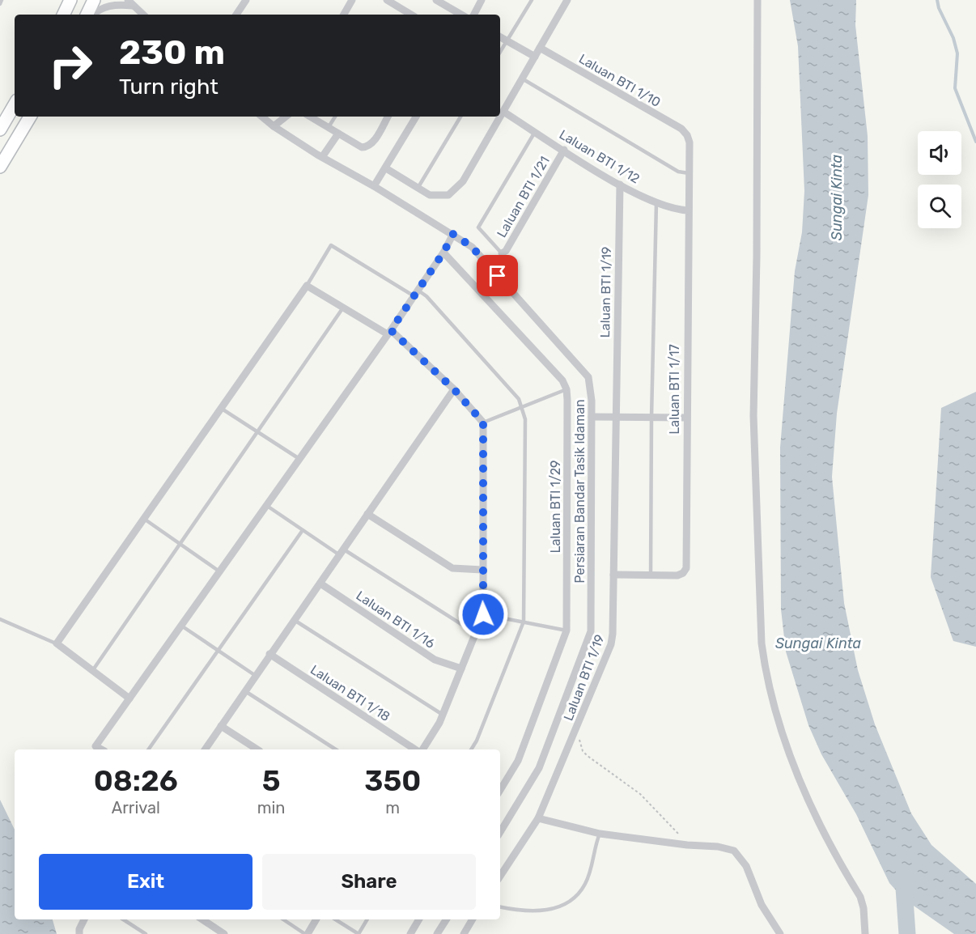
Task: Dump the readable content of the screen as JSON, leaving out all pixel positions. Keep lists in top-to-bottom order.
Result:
{
  "streets": {
    "street": [
      "Laluan BTI 1/10",
      "Laluan BTI 1/12",
      "Laluan BTI 1/21",
      "Laluan BTI 1/19",
      "Laluan BTI 1/17",
      "Persiaran Bandar Tasik Idaman",
      "Laluan BTI 1/29",
      "Laluan BTI 1/16",
      "Laluan BTI 1/18"
    ]
  },
  "crossings": [
    ["Laluan BTI 1/10", "Laluan BTI 1/17"],
    ["Laluan BTI 1/12", "Laluan BTI 1/21"],
    ["Laluan BTI 1/12", "Laluan BTI 1/19"],
    ["Laluan BTI 1/12", "Laluan BTI 1/17"],
    ["Laluan BTI 1/19", "Laluan BTI 1/17"]
  ],
  "water": ["Sungai Kinta"],
  "page": {
    "turn": ["230 m", "Turn right"],
    "eta": [
      "08:26",
      "Arrival",
      "5",
      "min",
      "350",
      "m"
    ],
    "buttons": ["Exit", "Share"]
  }
}
